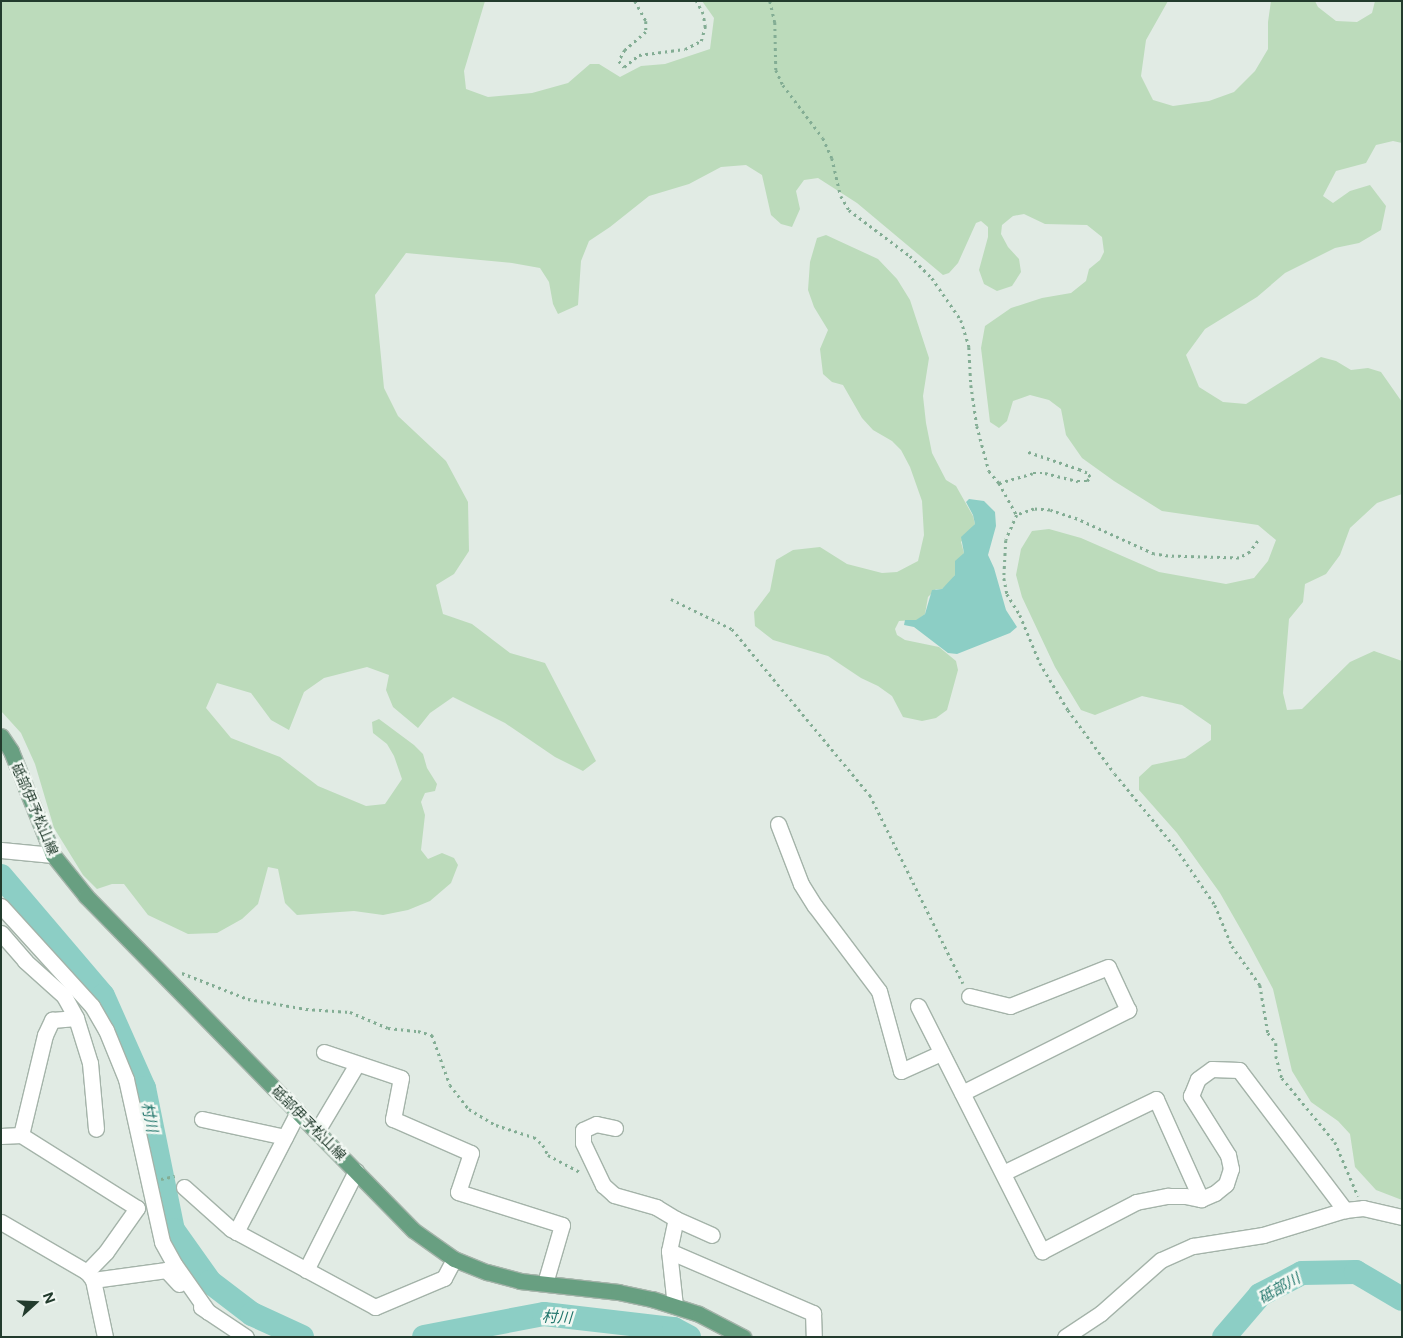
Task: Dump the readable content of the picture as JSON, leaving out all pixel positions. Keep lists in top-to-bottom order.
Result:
{
  "streets": {
    "main road": ["砥部伊予松山線"]
  },
  "water": ["村川", "砥部川"],
  "north": "right"
}
